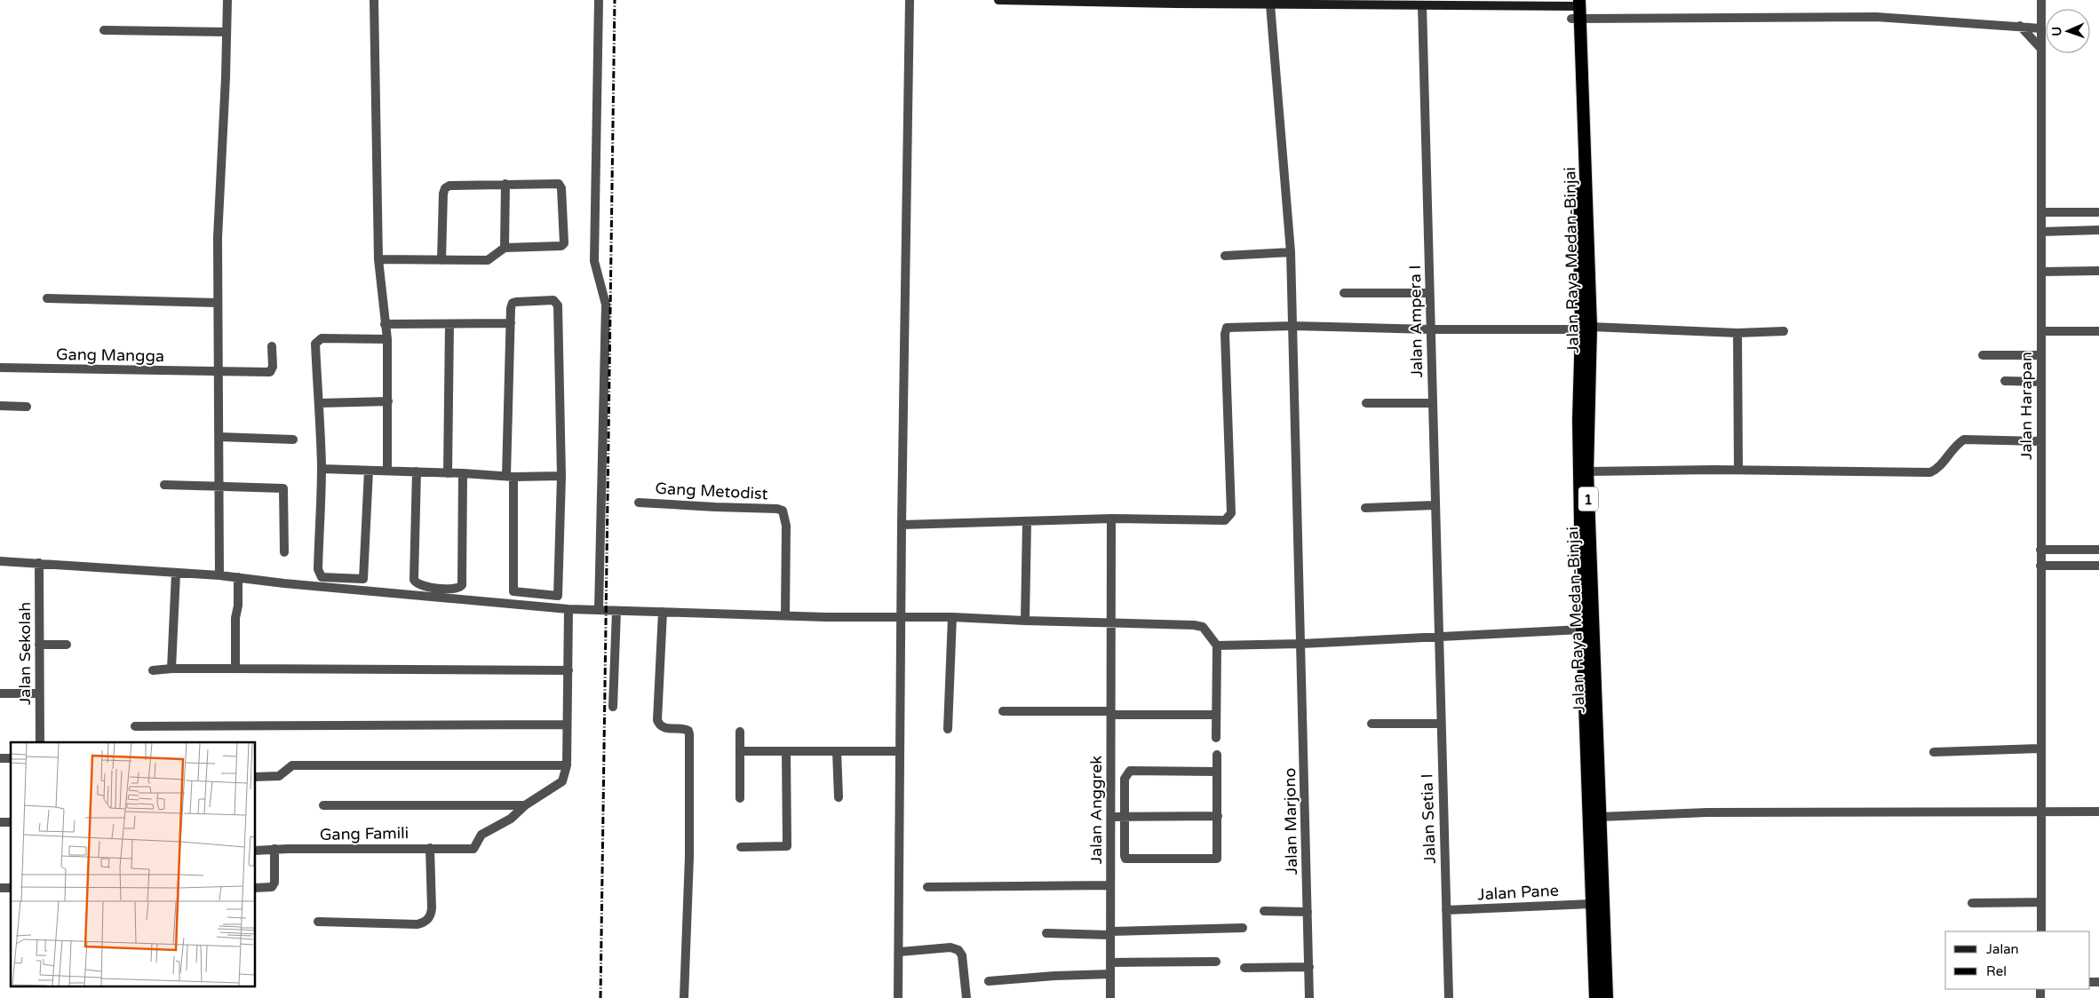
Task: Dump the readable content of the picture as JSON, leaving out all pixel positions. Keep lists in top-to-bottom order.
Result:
{
  "streets": {
    "highway": ["Jalan Raya Medan-Binjai", "1"],
    "street": [
      "Jalan Ampera I",
      "Gang Mangga",
      "Jalan Harapan",
      "Gang Metodist",
      "Jalan Sekolah",
      "Jalan Anggrek",
      "Jalan Setia I",
      "Jalan Marjono",
      "Gang Famili",
      "Jalan Pane"
    ]
  },
  "crossings": [
    ["Jalan Raya Medan-Binjai", "Jalan Pane"],
    ["Jalan Ampera I", "Jalan Setia I"],
    ["Jalan Setia I", "Jalan Pane"]
  ],
  "legend": ["Jalan", "Rel"],
  "north": "left"
}
